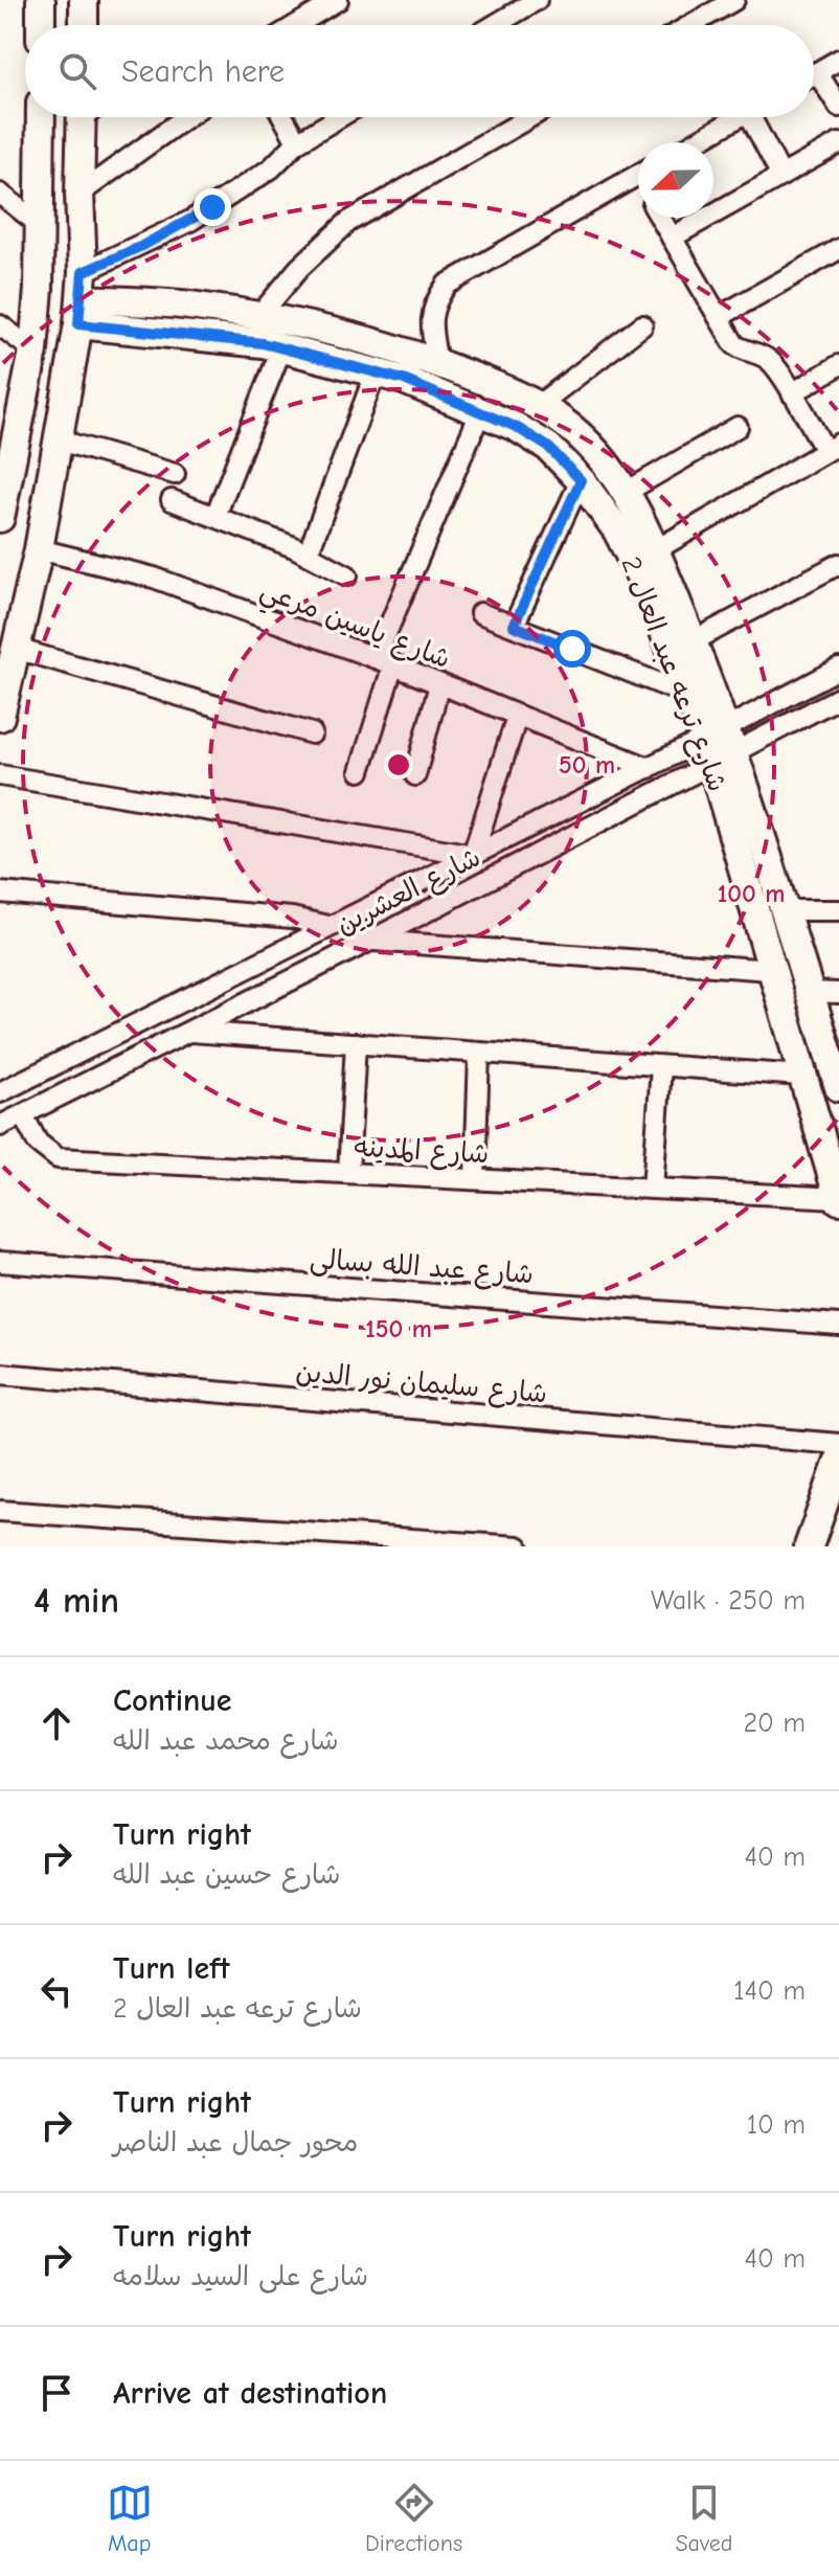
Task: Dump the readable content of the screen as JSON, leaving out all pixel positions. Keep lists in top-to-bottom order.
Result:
{
  "streets": {
    "street": [
      "شارع ياسين مرعي",
      "شارع ترعه عبد العال 2",
      "شارع العشرين",
      "شارع المدينه",
      "شارع عبد الله بسالى",
      "شارع سليمان نور الدين"
    ]
  },
  "crossings": [
    ["شارع ياسين مرعي", "شارع العشرين"],
    ["شارع ترعه عبد العال 2", "شارع العشرين"],
    ["شارع ترعه عبد العال 2", "شارع المدينه"],
    ["شارع العشرين", "شارع المدينه"]
  ],
  "north": "left",
  "page": {
    "search": "Search here",
    "heading": ["4 min", "Walk · 250 m"],
    "list": [
      ["Continue", "شارع محمد عبد الله", "20 m"],
      ["Turn right", "شارع حسين عبد الله", "40 m"],
      ["Turn left", "شارع ترعه عبد العال 2", "140 m"],
      ["Turn right", "محور جمال عبد الناصر", "10 m"],
      ["Turn right", "شارع على السيد سلامه", "40 m"],
      "Arrive at destination"
    ],
    "nav": ["Map", "Directions", "Saved"]
  },
  "rings": ["50 m", "100 m", "150 m"]
}
